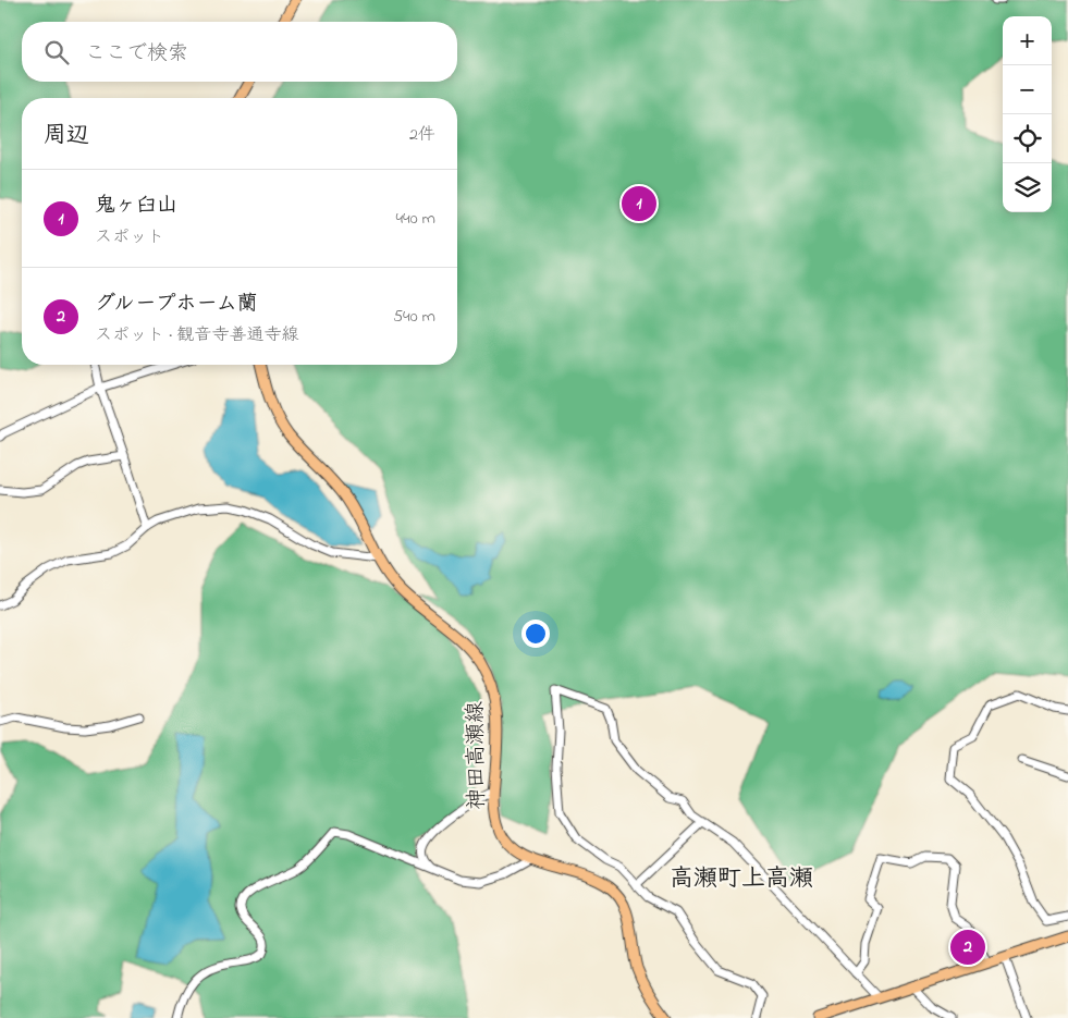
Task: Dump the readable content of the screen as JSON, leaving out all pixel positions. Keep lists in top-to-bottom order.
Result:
{
  "streets": {
    "main road": ["神田高瀬線"]
  },
  "districts": ["高瀬町上高瀬"],
  "page": {
    "map_buttons": ["+", "−"],
    "search": "ここで検索",
    "heading": ["周辺", "2件"],
    "list": [
      {
        "mark": "1",
        "name": "鬼ヶ臼山",
        "note": "スポット",
        "value": "440 m"
      },
      {
        "mark": "2",
        "name": "グループホーム蘭",
        "note": "スポット · 観音寺善通寺線",
        "value": "540 m"
      }
    ],
    "pins": ["1", "2"]
  }
}
